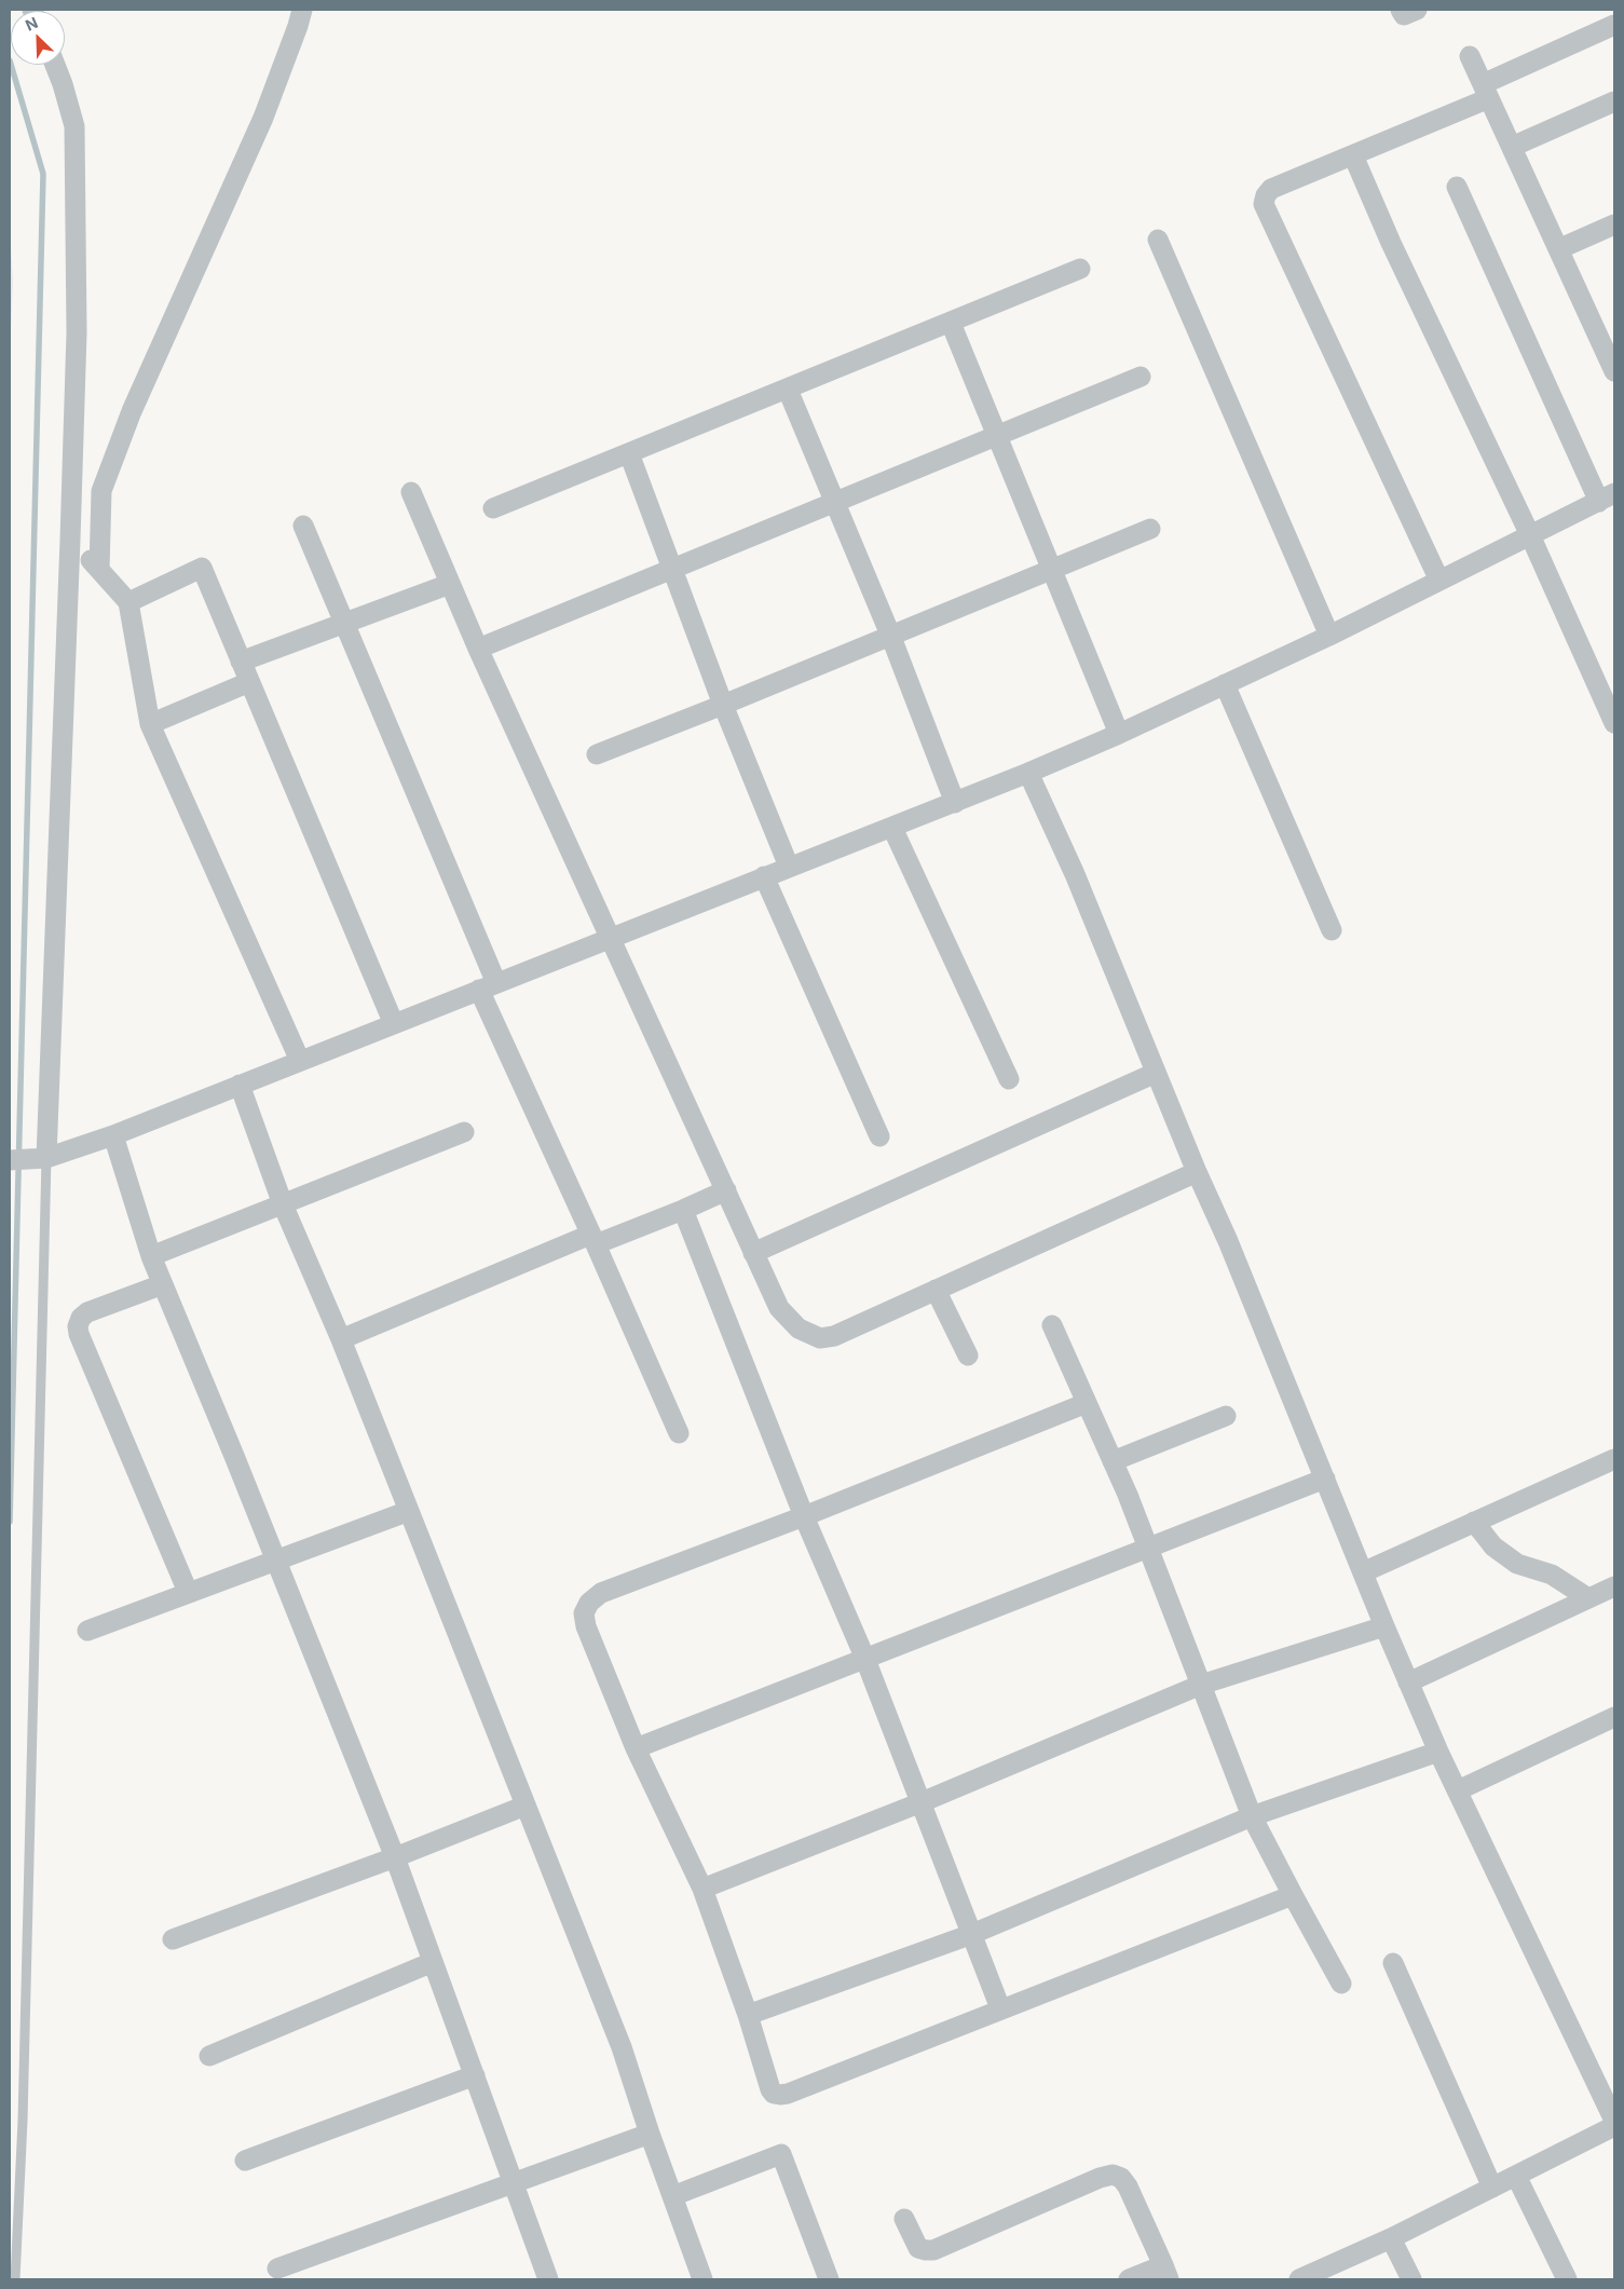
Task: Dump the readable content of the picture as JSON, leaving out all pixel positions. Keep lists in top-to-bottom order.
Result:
{
  "north": "top left"
}
